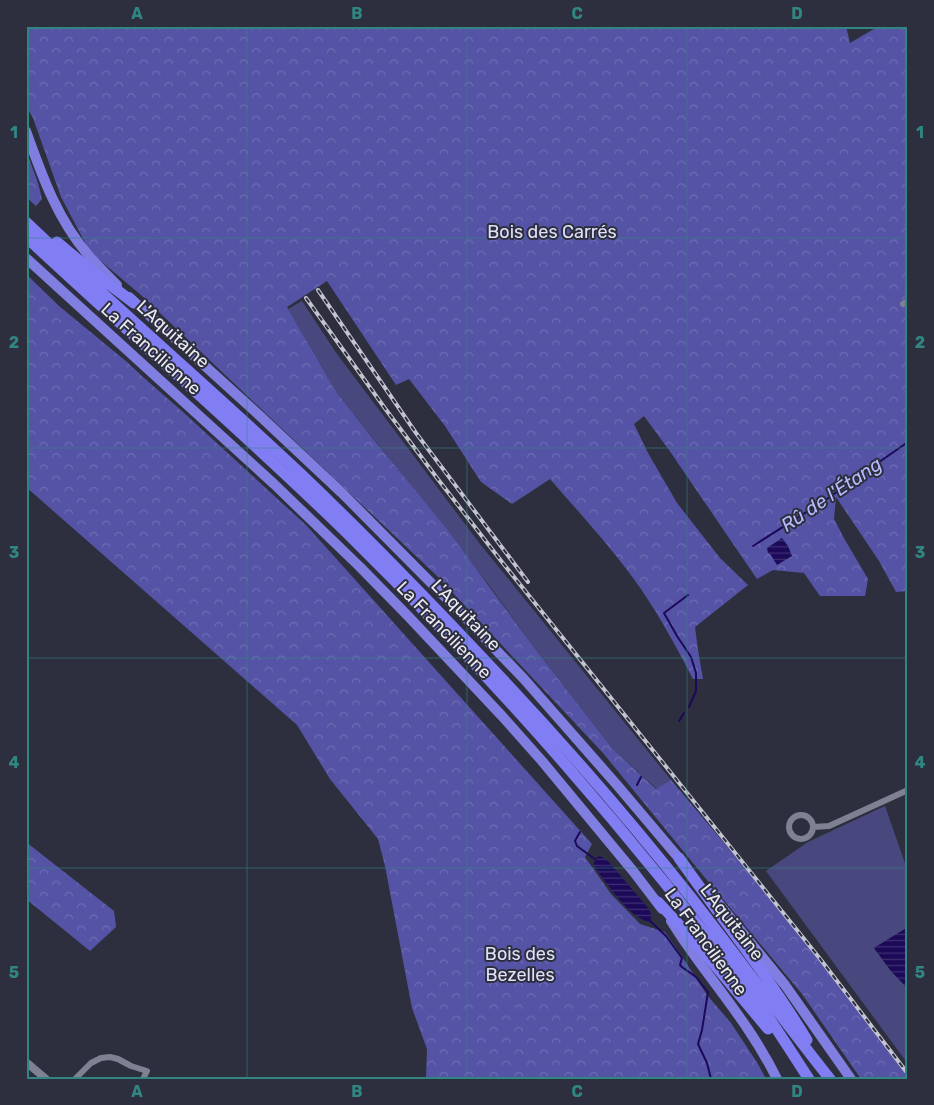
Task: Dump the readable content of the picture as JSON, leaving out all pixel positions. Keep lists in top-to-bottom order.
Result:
{
  "streets": {
    "highway": ["L'Aquitaine", "La Francilienne"]
  },
  "water": ["Rû de l'Étang"],
  "parks": ["Bois des Carrés", "Bois des Bezelles"],
  "grid": {
    "columns": [
      "A",
      "B",
      "C",
      "D"
    ],
    "rows": [
      "1",
      "2",
      "3",
      "4",
      "5"
    ]
  }
}
